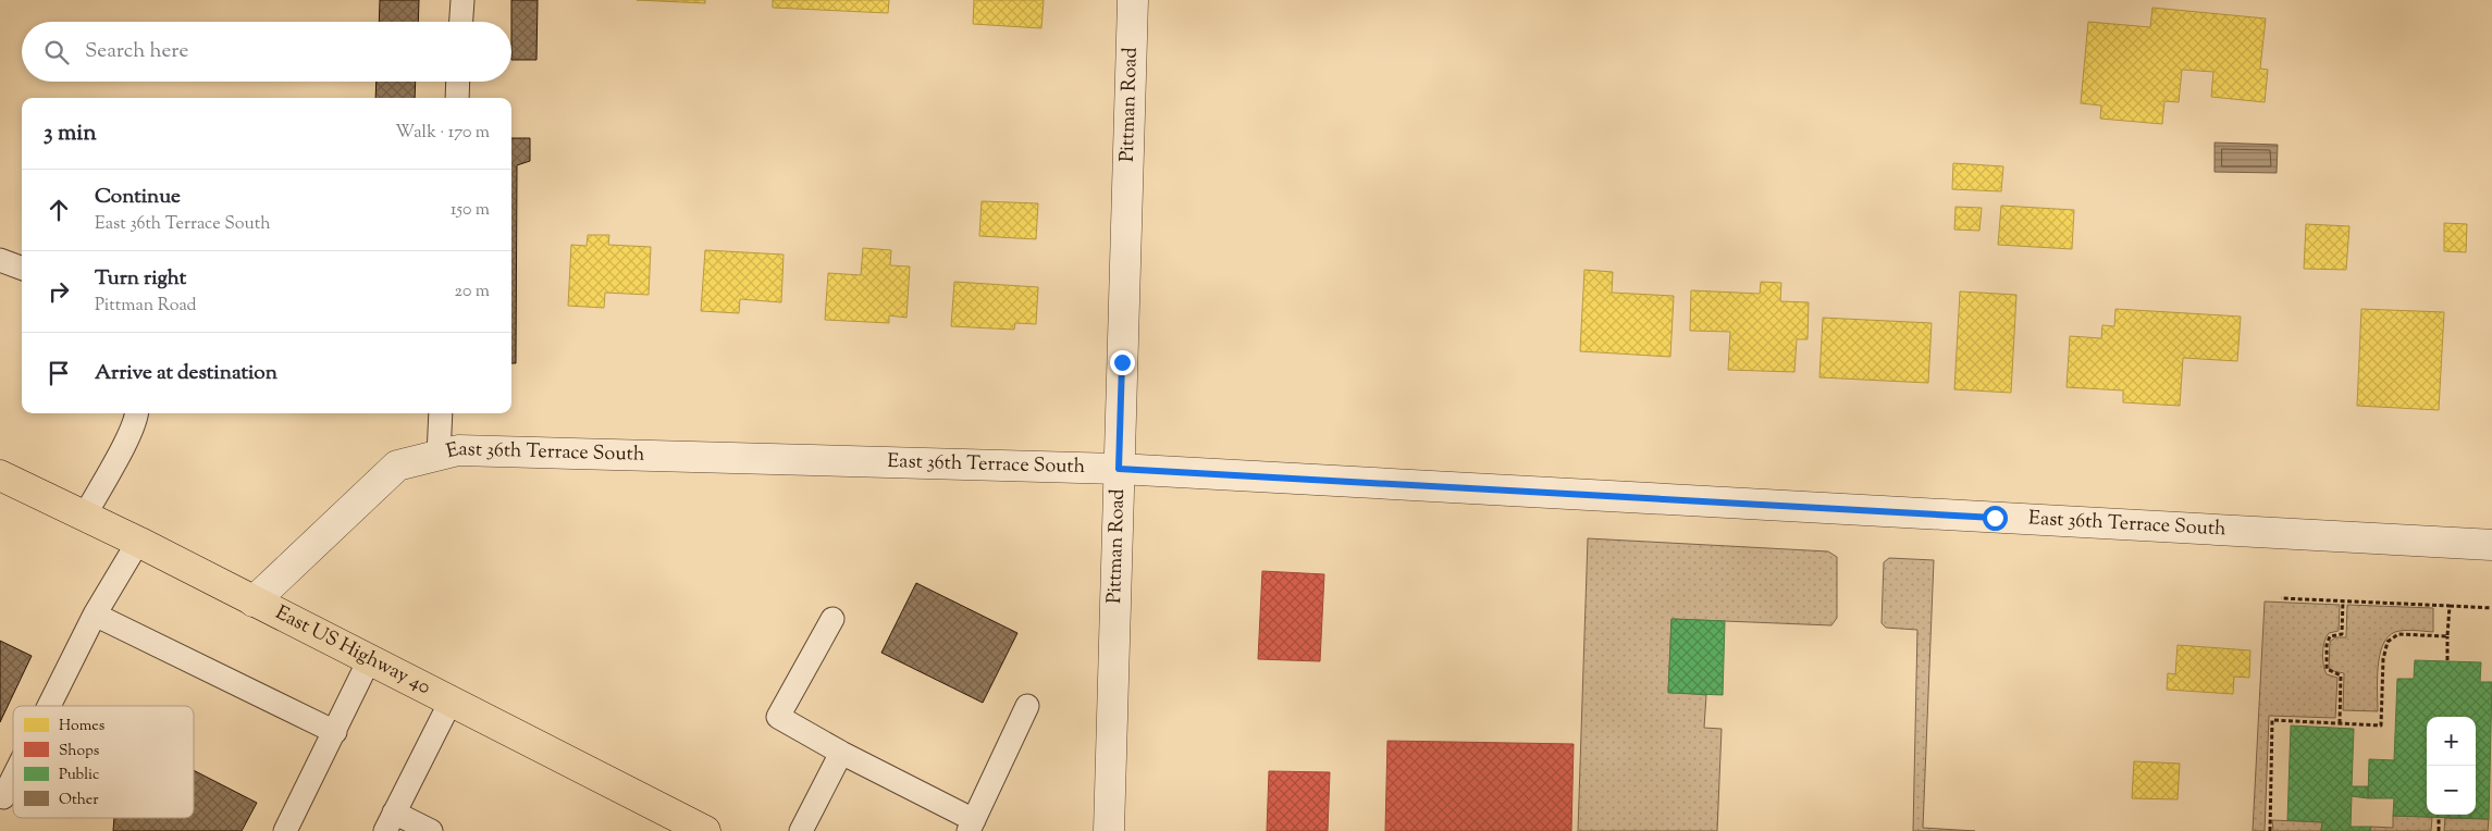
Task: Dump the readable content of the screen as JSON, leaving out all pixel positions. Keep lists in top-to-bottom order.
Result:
{
  "streets": {
    "main road": ["East US Highway 40"],
    "street": ["Pittman Road", "East 36th Terrace South"]
  },
  "crossings": [
    ["Pittman Road", "East 36th Terrace South"],
    ["East 36th Terrace South", "East US Highway 40"]
  ],
  "legend": [
    "Homes",
    "Shops",
    "Public",
    "Other"
  ],
  "page": {
    "search": "Search here",
    "heading": ["3 min", "Walk · 170 m"],
    "list": [
      ["Continue", "East 36th Terrace South", "150 m"],
      ["Turn right", "Pittman Road", "20 m"],
      "Arrive at destination"
    ],
    "map_buttons": ["+", "−"]
  }
}
